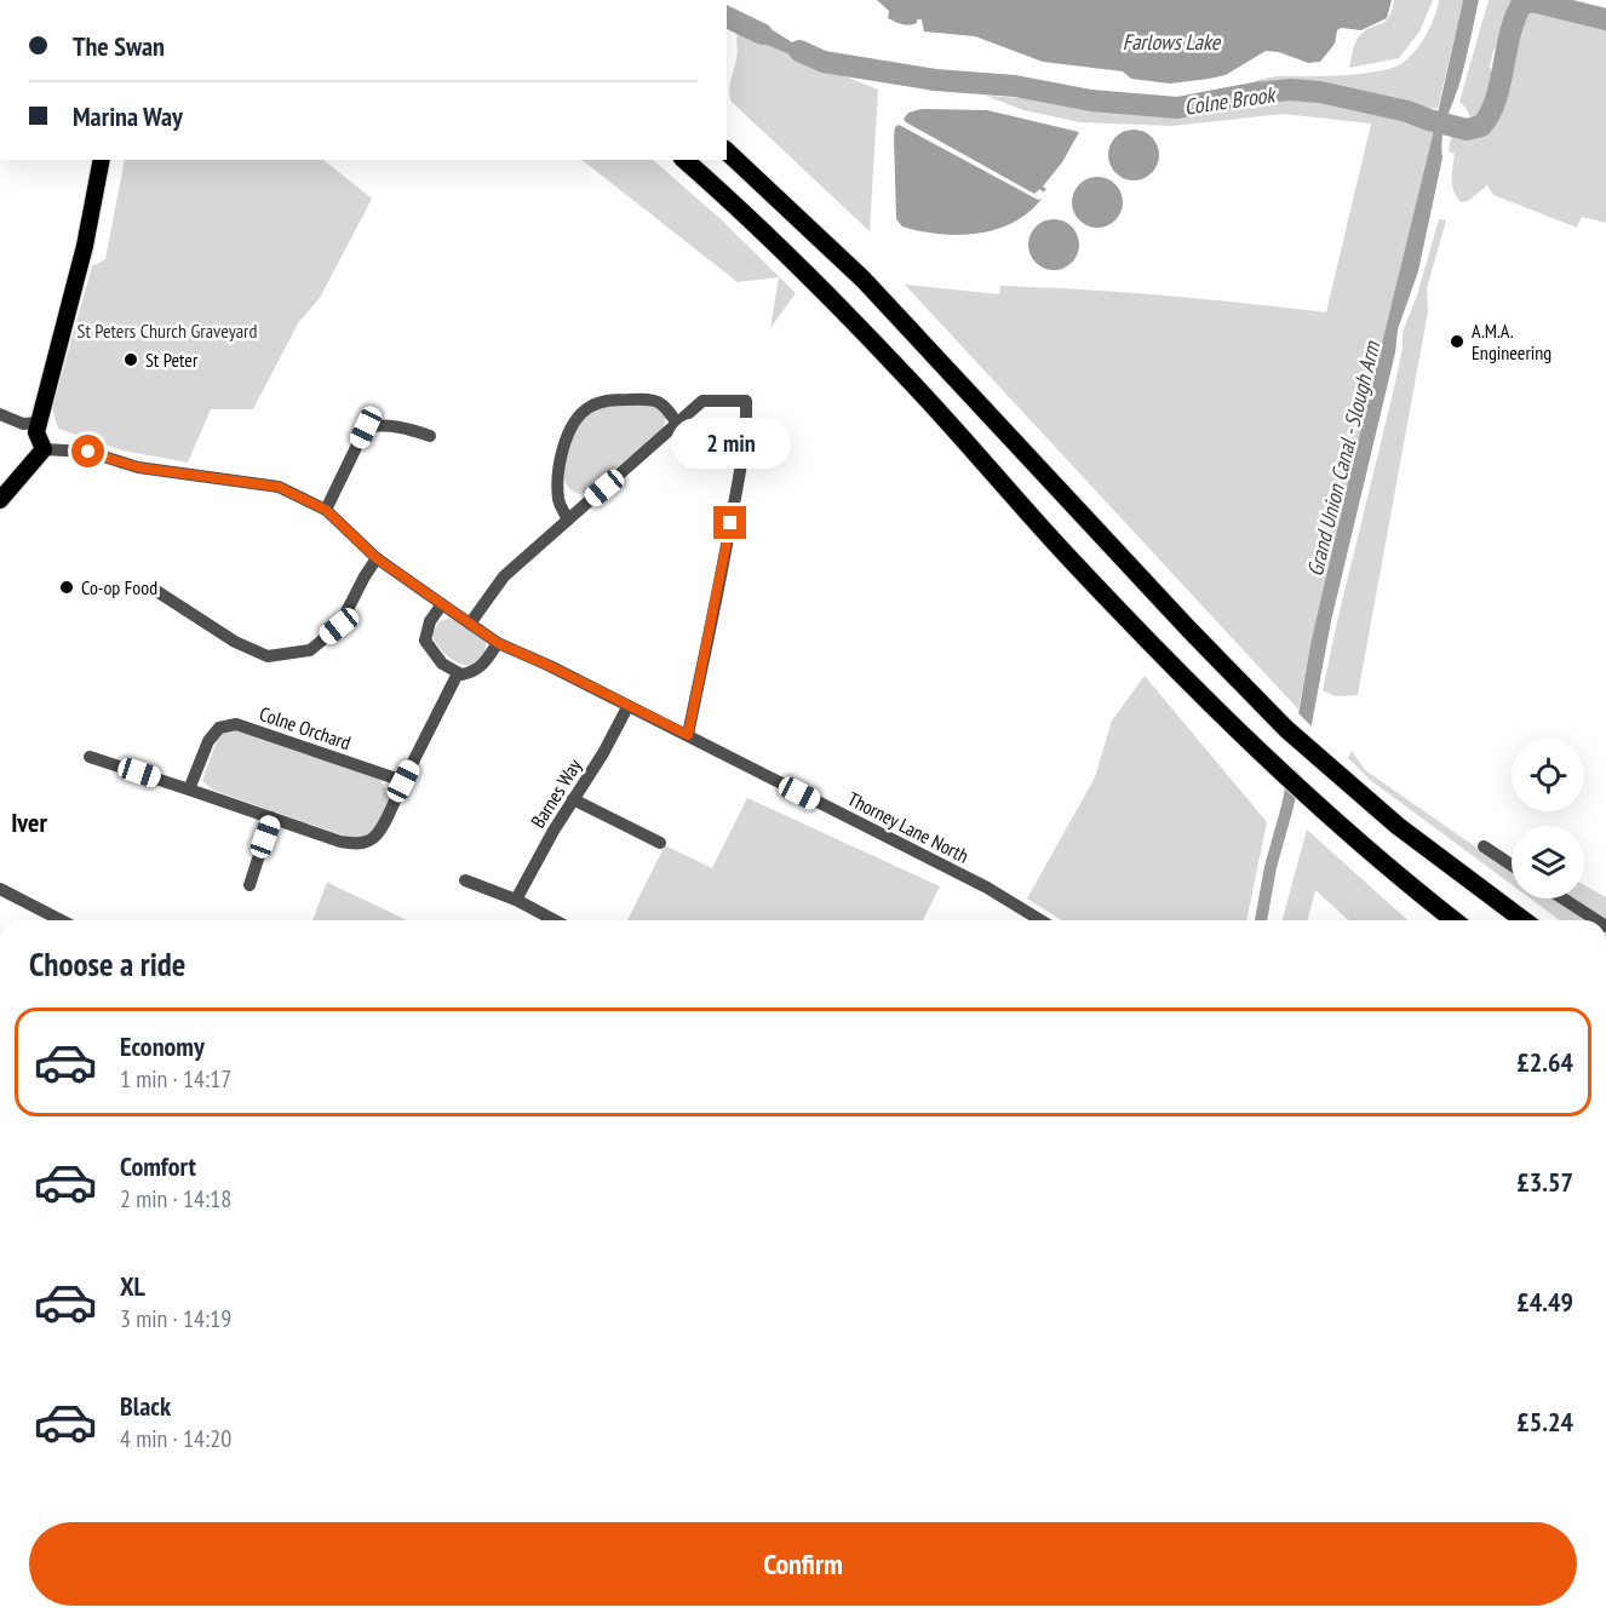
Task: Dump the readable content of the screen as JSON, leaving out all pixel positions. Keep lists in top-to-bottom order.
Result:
{
  "streets": {
    "street": ["Colne Orchard", "Barnes Way", "Thorney Lane North"]
  },
  "crossings": [
    ["Barnes Way", "Thorney Lane North"]
  ],
  "districts": ["Iver"],
  "water": ["Farlows Lake", "Colne Brook", "Grand Union Canal - Slough Arm"],
  "parks": ["St Peters Church Graveyard"],
  "places": ["A.M.A. Engineering", "St Peter", "Co-op Food"],
  "page": {
    "banner": ["The Swan", "Marina Way"],
    "bubble": "2 min",
    "heading": "Choose a ride",
    "list": [
      {
        "name": "Economy",
        "note": "1 min · 14:17",
        "value": "£2.64"
      },
      {
        "name": "Comfort",
        "note": "2 min · 14:18",
        "value": "£3.57"
      },
      {
        "name": "XL",
        "note": "3 min · 14:19",
        "value": "£4.49"
      },
      {
        "name": "Black",
        "note": "4 min · 14:20",
        "value": "£5.24"
      }
    ],
    "buttons": "Confirm"
  }
}
